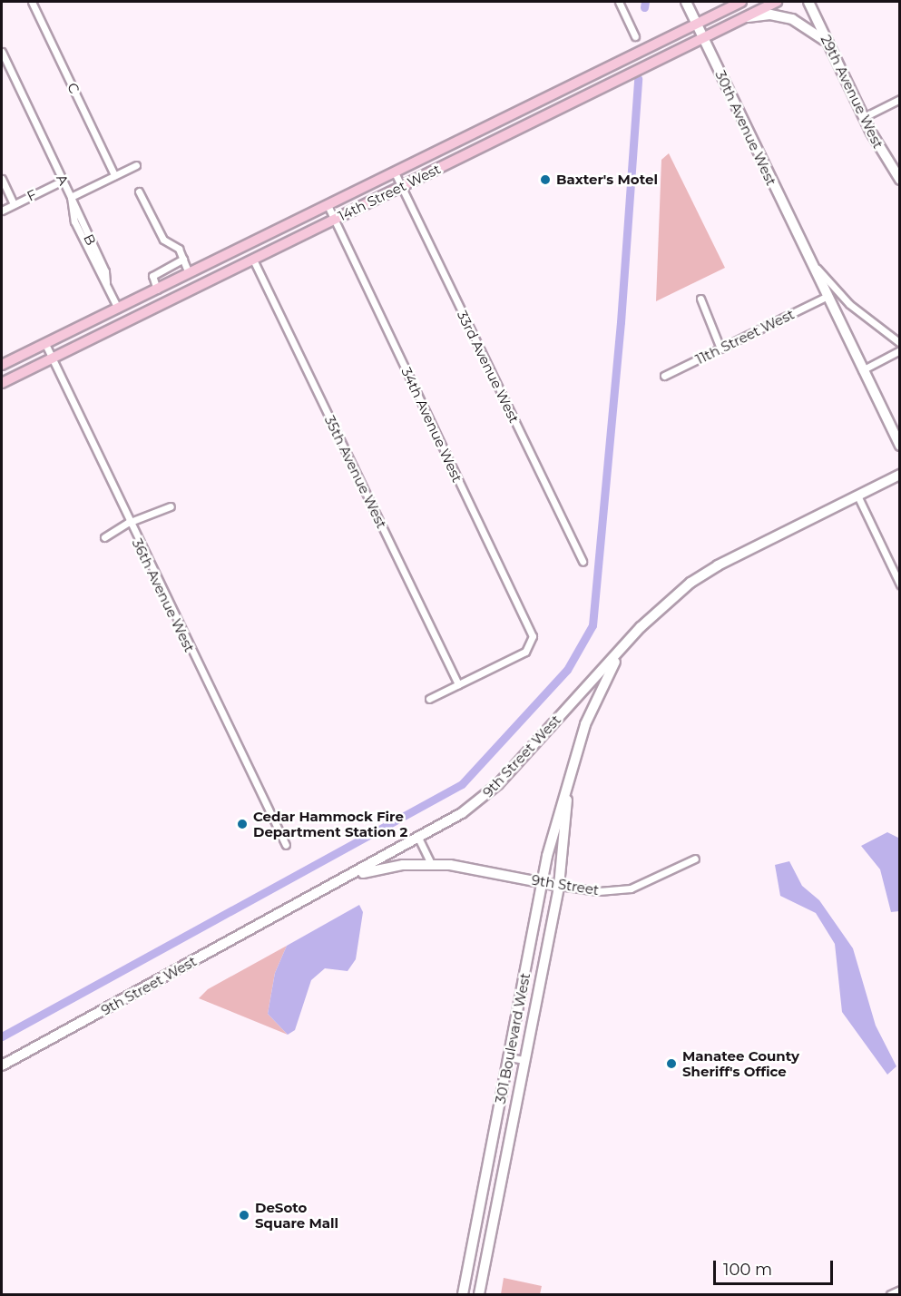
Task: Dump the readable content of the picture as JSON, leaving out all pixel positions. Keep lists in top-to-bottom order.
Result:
{
  "streets": {
    "main road": [
      "29th Avenue West",
      "30th Avenue West",
      "14th Street West",
      "9th Street West",
      "9th Street",
      "301 Boulevard West"
    ],
    "street": [
      "C",
      "A",
      "F",
      "11th Street West",
      "33rd Avenue West",
      "34th Avenue West",
      "35th Avenue West",
      "36th Avenue West"
    ]
  },
  "crossings": [
    ["30th Avenue West", "14th Street West"],
    ["30th Avenue West", "11th Street West"],
    ["A", "14th Street West"],
    ["A", "F"],
    ["14th Street West", "33rd Avenue West"],
    ["14th Street West", "34th Avenue West"],
    ["14th Street West", "35th Avenue West"],
    ["14th Street West", "36th Avenue West"],
    ["34th Avenue West", "35th Avenue West"],
    ["9th Street West", "9th Street"],
    ["9th Street West", "301 Boulevard West"],
    ["9th Street", "301 Boulevard West"]
  ],
  "places": [
    "Baxter's Motel",
    "Cedar Hammock Fire Department Station 2",
    "Manatee County Sheriff's Office",
    "DeSoto Square Mall"
  ],
  "scale_bar": "100 m"
}
